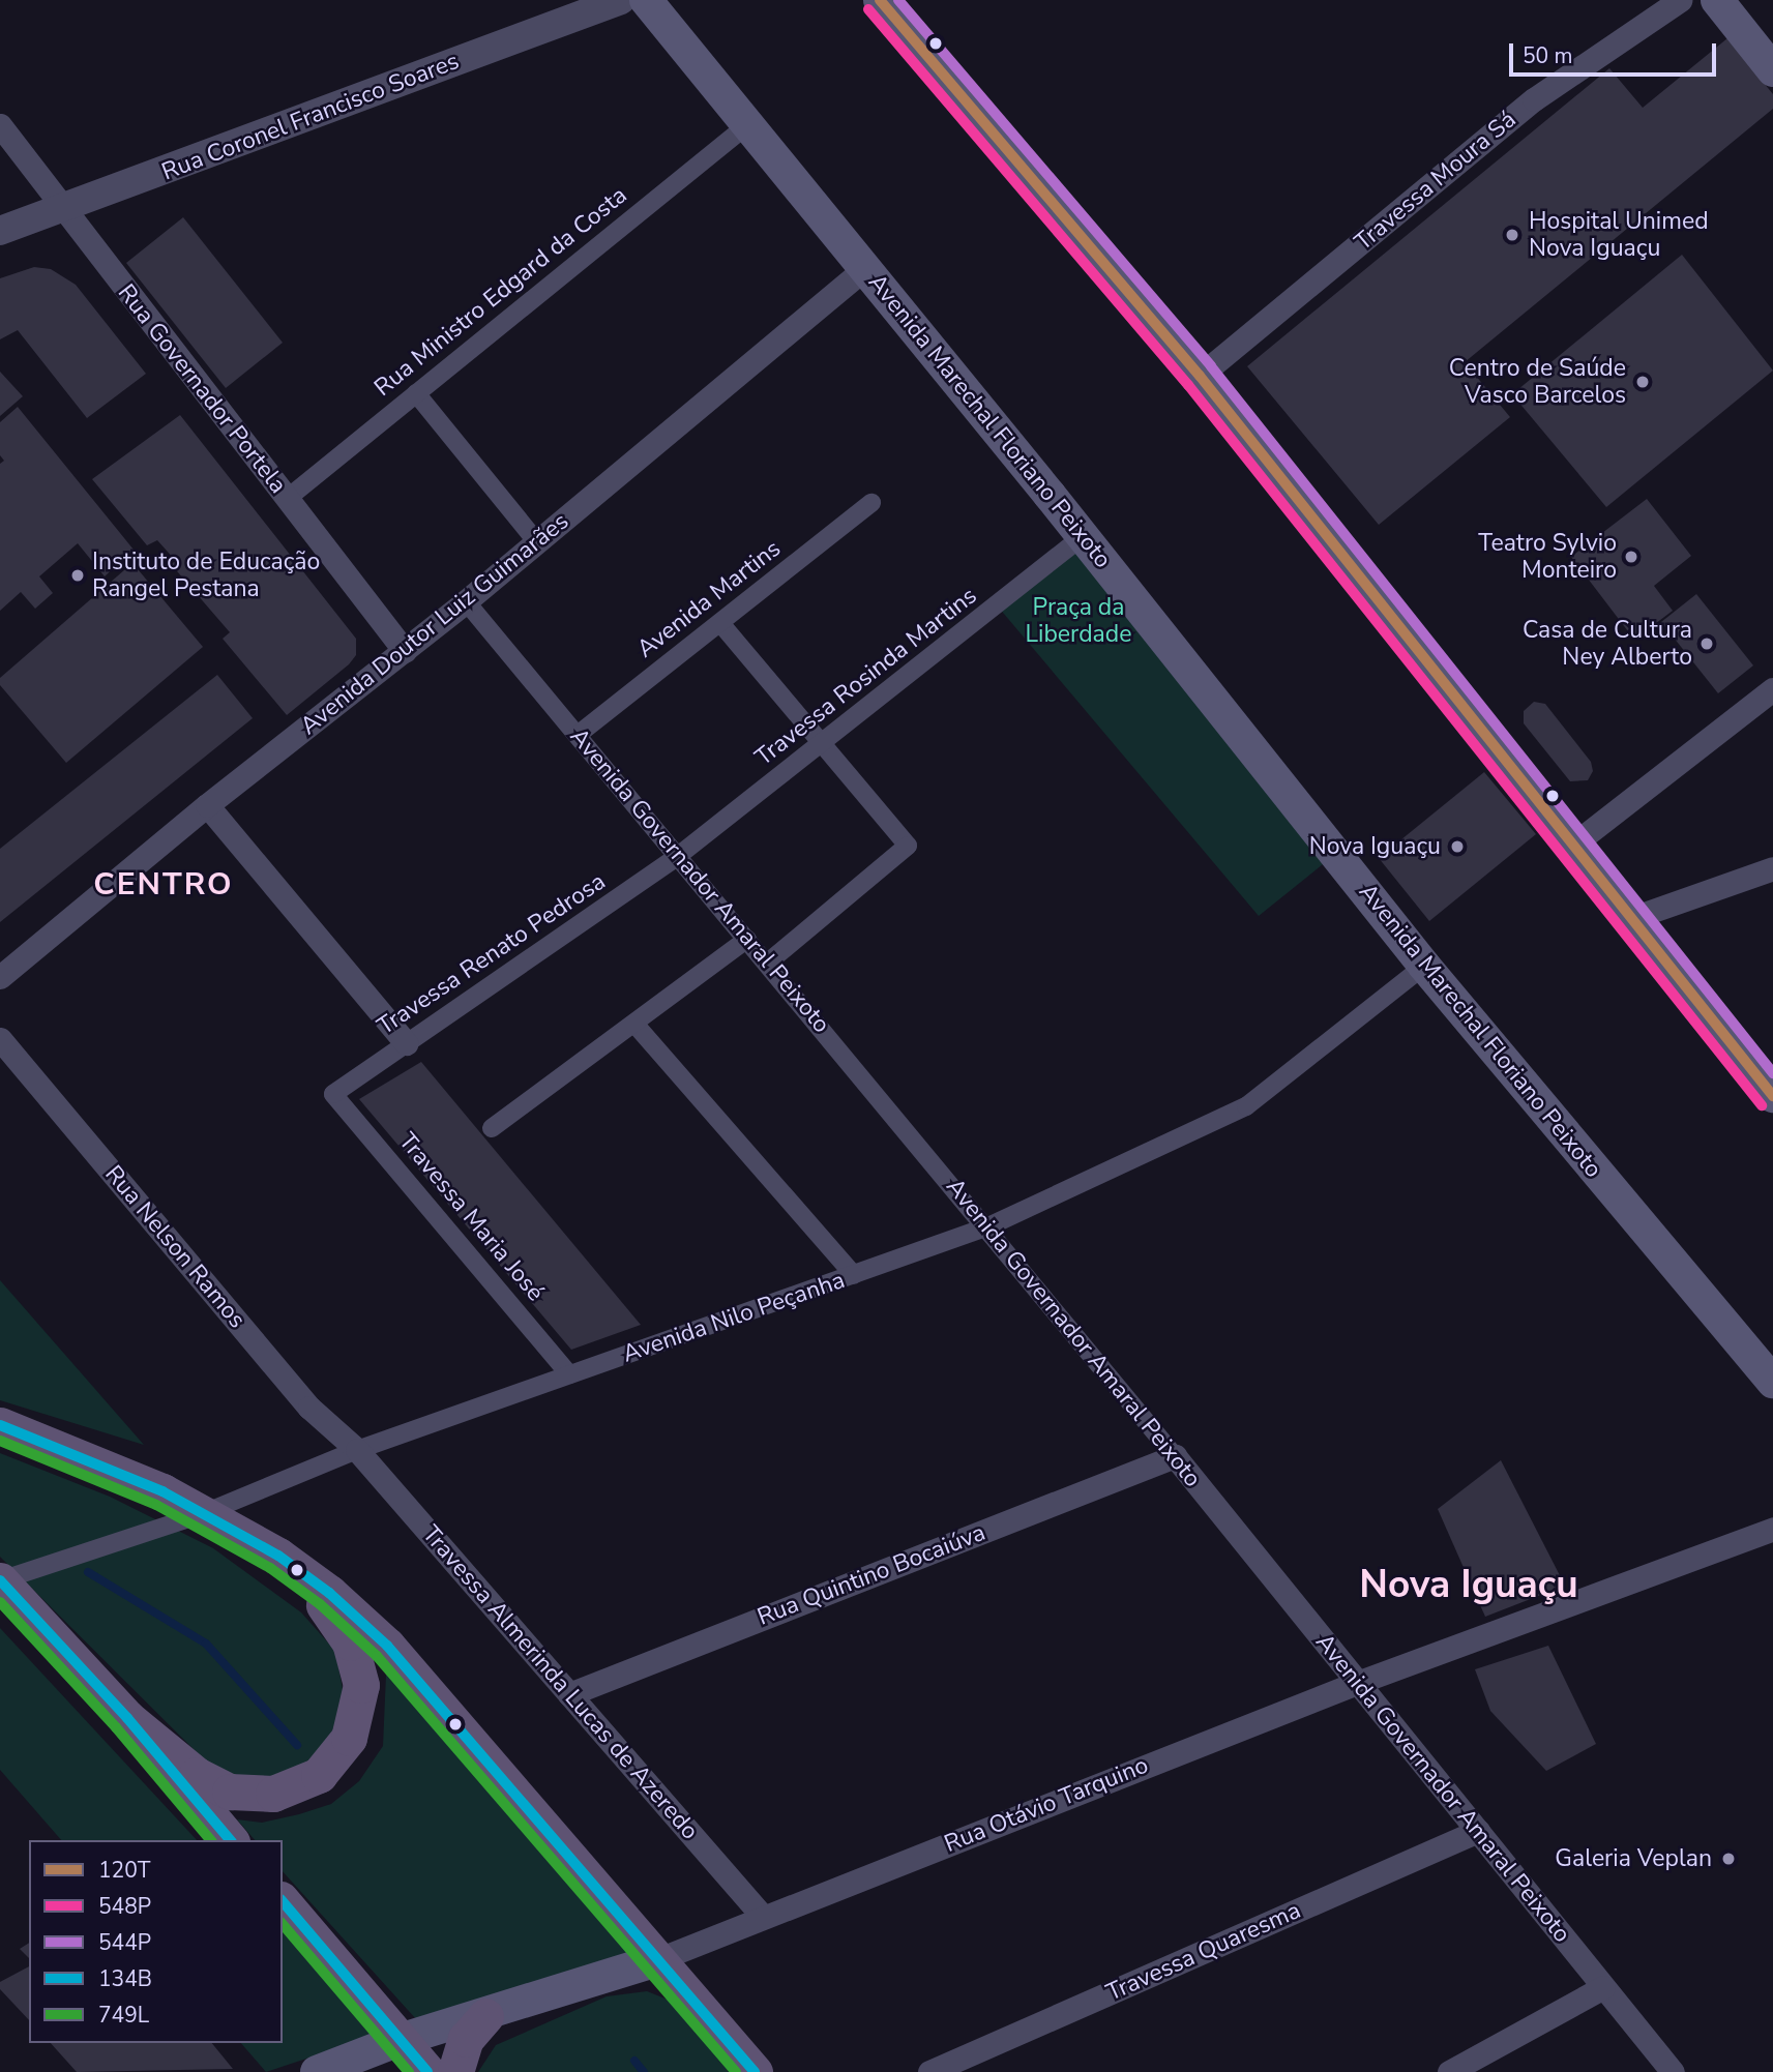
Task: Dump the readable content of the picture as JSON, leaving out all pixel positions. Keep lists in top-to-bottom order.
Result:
{
  "streets": {
    "main road": ["Avenida Marechal Floriano Peixoto", "Rua Otávio Tarquino"],
    "street": [
      "Rua Coronel Francisco Soares",
      "Travessa Moura Sá",
      "Rua Ministro Edgard da Costa",
      "Rua Governador Portela",
      "Avenida Martins",
      "Avenida Doutor Luiz Guimarães",
      "Travessa Rosinda Martins",
      "Avenida Governador Amaral Peixoto",
      "Travessa Renato Pedrosa",
      "Travessa Maria José",
      "Rua Nelson Ramos",
      "Avenida Nilo Peçanha",
      "Rua Quintino Bocaiúva",
      "Travessa Almerinda Lucas de Azeredo",
      "Travessa Quaresma"
    ]
  },
  "crossings": [
    ["Rua Coronel Francisco Soares", "Rua Governador Portela"],
    ["Rua Ministro Edgard da Costa", "Rua Governador Portela"],
    ["Rua Ministro Edgard da Costa", "Avenida Marechal Floriano Peixoto"],
    ["Rua Governador Portela", "Avenida Doutor Luiz Guimarães"],
    ["Avenida Marechal Floriano Peixoto", "Avenida Doutor Luiz Guimarães"],
    ["Avenida Marechal Floriano Peixoto", "Travessa Rosinda Martins"],
    ["Avenida Marechal Floriano Peixoto", "Avenida Nilo Peçanha"],
    ["Avenida Martins", "Avenida Governador Amaral Peixoto"],
    ["Avenida Doutor Luiz Guimarães", "Avenida Governador Amaral Peixoto"],
    ["Travessa Rosinda Martins", "Avenida Governador Amaral Peixoto"],
    ["Travessa Rosinda Martins", "Travessa Renato Pedrosa"],
    ["Avenida Governador Amaral Peixoto", "Travessa Renato Pedrosa"],
    ["Avenida Governador Amaral Peixoto", "Avenida Nilo Peçanha"],
    ["Avenida Governador Amaral Peixoto", "Rua Quintino Bocaiúva"],
    ["Avenida Governador Amaral Peixoto", "Rua Otávio Tarquino"],
    ["Avenida Governador Amaral Peixoto", "Travessa Quaresma"],
    ["Travessa Renato Pedrosa", "Travessa Maria José"],
    ["Travessa Maria José", "Avenida Nilo Peçanha"],
    ["Rua Nelson Ramos", "Avenida Nilo Peçanha"],
    ["Rua Nelson Ramos", "Travessa Almerinda Lucas de Azeredo"],
    ["Avenida Nilo Peçanha", "Travessa Almerinda Lucas de Azeredo"],
    ["Rua Quintino Bocaiúva", "Travessa Almerinda Lucas de Azeredo"],
    ["Travessa Almerinda Lucas de Azeredo", "Rua Otávio Tarquino"]
  ],
  "districts": ["CENTRO", "Nova Iguaçu"],
  "parks": ["Praça da Liberdade"],
  "places": [
    "Hospital Unimed Nova Iguaçu",
    "Centro de Saúde Vasco Barcelos",
    "Teatro Sylvio Monteiro",
    "Instituto de Educação Rangel Pestana",
    "Casa de Cultura Ney Alberto",
    "Nova Iguaçu",
    "Galeria Veplan"
  ],
  "lines": [
    "transit line 120T",
    "transit line 544P",
    "transit line 548P",
    "transit line 134B",
    "transit line 749L"
  ],
  "legend": [
    "120T",
    "548P",
    "544P",
    "134B",
    "749L"
  ],
  "scale_bar": "50 m"
}
